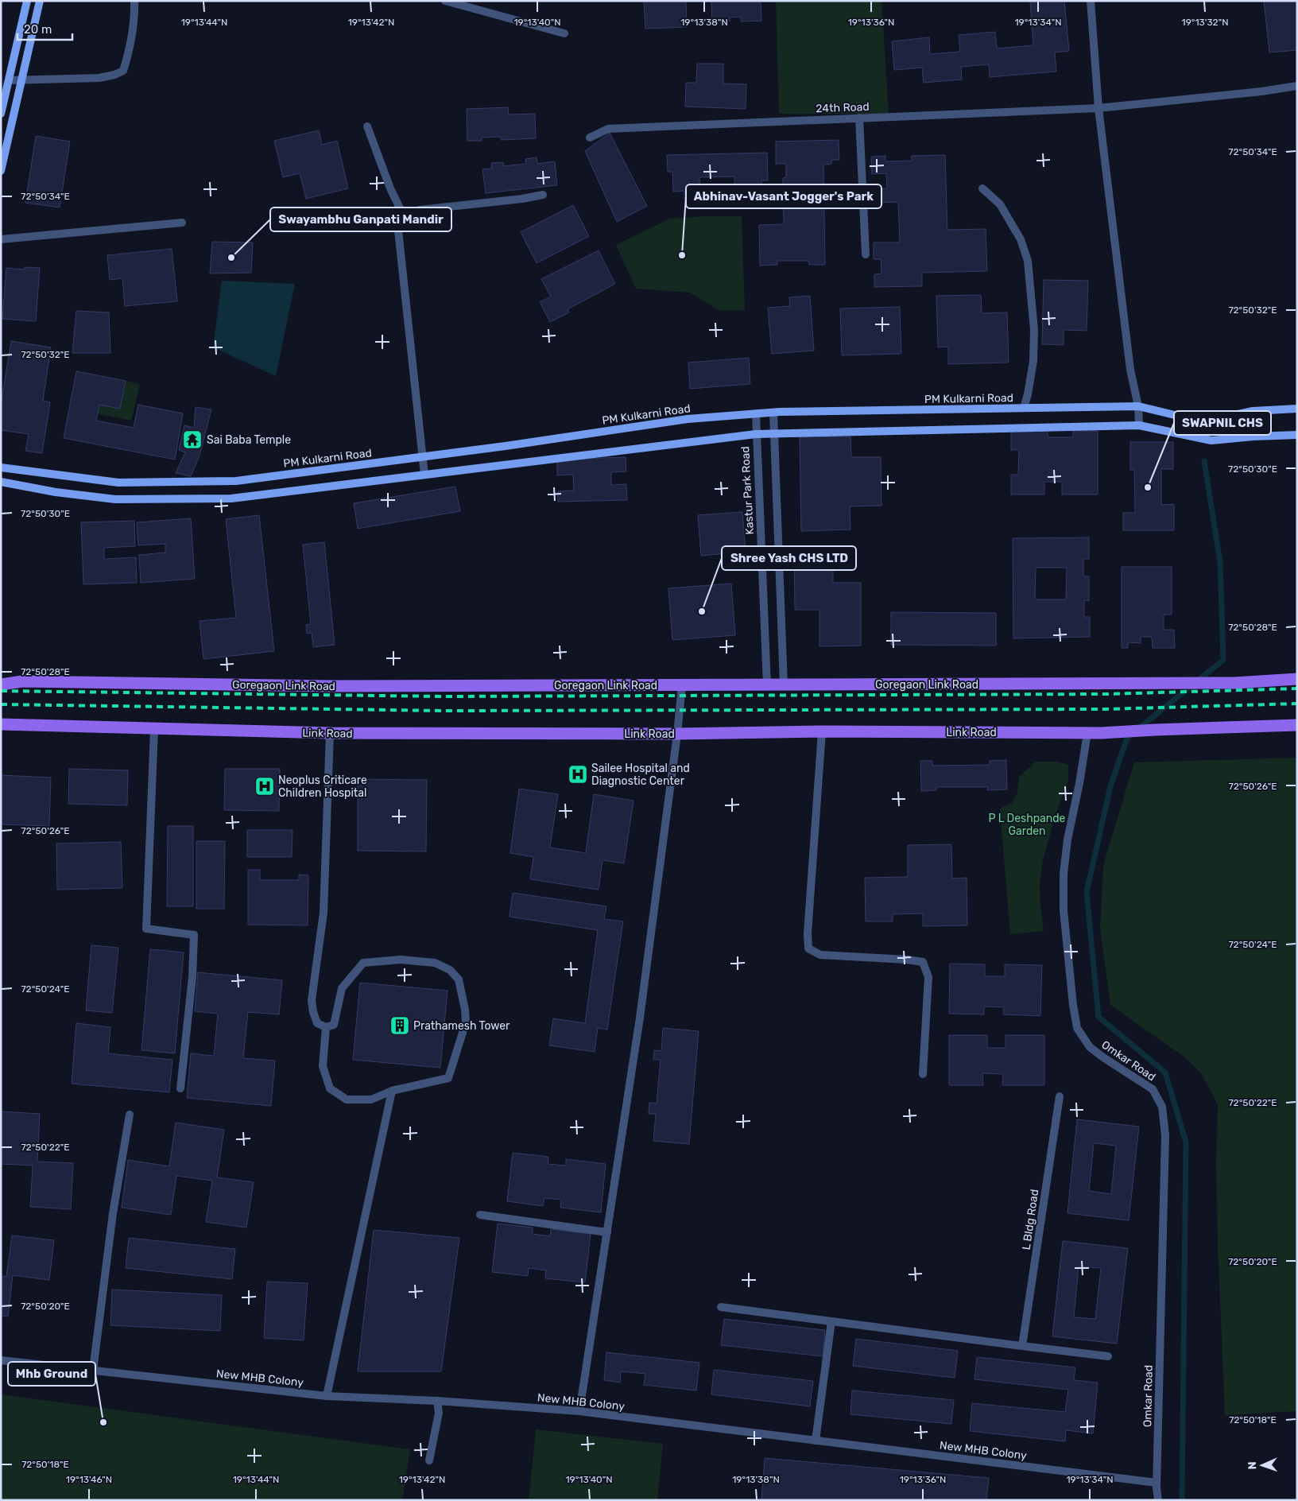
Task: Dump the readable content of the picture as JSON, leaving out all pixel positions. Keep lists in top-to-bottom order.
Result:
{
  "streets": {
    "main road": ["Goregaon Link Road", "Link Road"],
    "street": [
      "24th Road",
      "PM Kulkarni Road",
      "Kastur Park Road",
      "Omkar Road",
      "L Bldg Road",
      "New MHB Colony"
    ]
  },
  "crossings": [
    ["PM Kulkarni Road", "Kastur Park Road"],
    ["Kastur Park Road", "Goregaon Link Road"],
    ["Link Road", "Omkar Road"],
    ["Omkar Road", "New MHB Colony"]
  ],
  "parks": ["P L Deshpande Garden"],
  "places": {
    "other": [
      "Abhinav-Vasant Jogger's Park",
      "Swayambhu Ganpati Mandir",
      "SWAPNIL CHS",
      "Shree Yash CHS LTD",
      "Mhb Ground"
    ],
    "temple": ["Sai Baba Temple"],
    "hospital": ["Sailee Hospital and Diagnostic Center", "Neoplus Criticare Children Hospital"],
    "building": ["Prathamesh Tower"]
  },
  "scale_bar": "20 m",
  "north": "left",
  "coordinates": [
    "19°13'44\"N",
    "19°13'42\"N",
    "19°13'40\"N",
    "19°13'38\"N",
    "19°13'36\"N",
    "19°13'34\"N",
    "19°13'32\"N",
    "72°50'34\"E",
    "72°50'32\"E",
    "72°50'30\"E",
    "72°50'28\"E",
    "72°50'26\"E",
    "72°50'24\"E",
    "72°50'22\"E",
    "72°50'20\"E",
    "72°50'18\"E",
    "19°13'46\"N"
  ]
}
